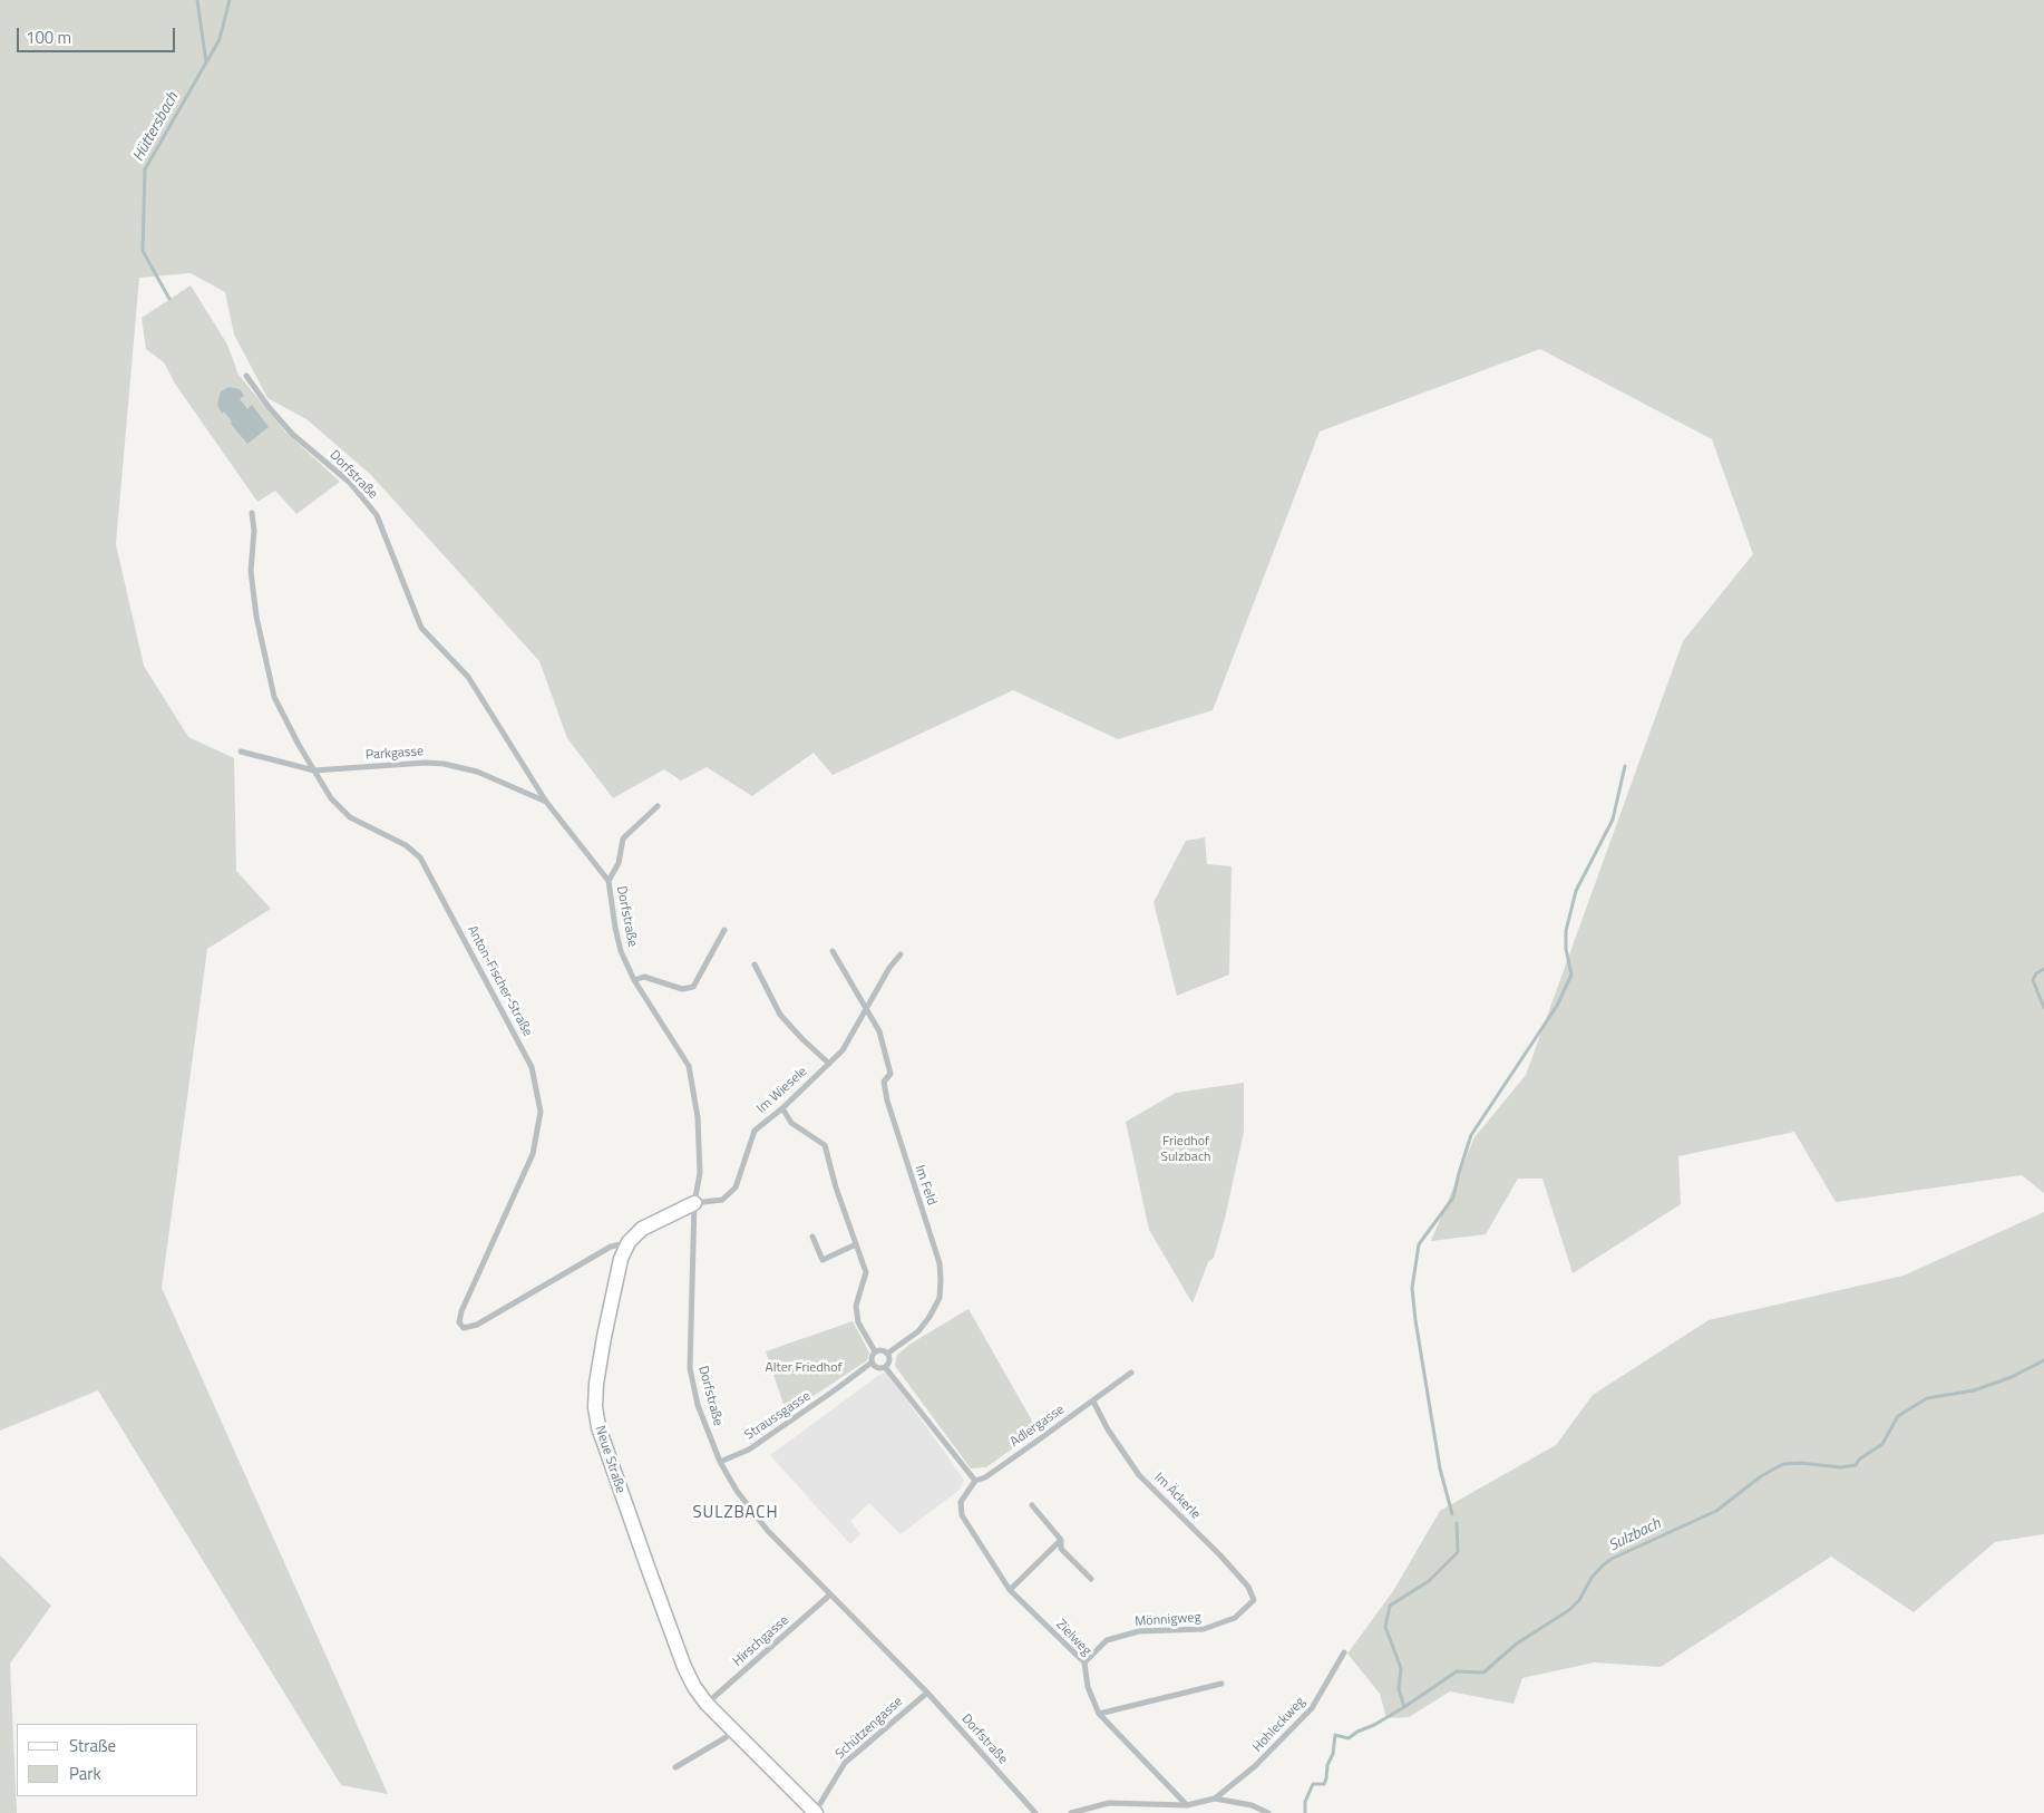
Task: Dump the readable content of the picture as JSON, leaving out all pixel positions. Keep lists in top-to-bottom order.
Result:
{
  "streets": {
    "street": [
      "Dorfstraße",
      "Parkgasse",
      "Anton-Fischer-Straße",
      "Im Wiesele",
      "Im Feld",
      "Straussgasse",
      "Adlergasse",
      "Neue Straße",
      "Im Äckerle",
      "Mönnigweg",
      "Zielweg",
      "Hirschgasse",
      "Hohleckweg",
      "Schützengasse"
    ]
  },
  "crossings": [
    ["Dorfstraße", "Parkgasse"],
    ["Dorfstraße", "Im Wiesele"],
    ["Dorfstraße", "Straussgasse"],
    ["Dorfstraße", "Hirschgasse"],
    ["Dorfstraße", "Schützengasse"],
    ["Parkgasse", "Anton-Fischer-Straße"],
    ["Anton-Fischer-Straße", "Neue Straße"],
    ["Im Wiesele", "Im Feld"],
    ["Im Feld", "Straussgasse"],
    ["Adlergasse", "Im Äckerle"],
    ["Adlergasse", "Zielweg"],
    ["Neue Straße", "Hirschgasse"],
    ["Neue Straße", "Schützengasse"],
    ["Im Äckerle", "Mönnigweg"],
    ["Mönnigweg", "Zielweg"]
  ],
  "districts": ["SULZBACH"],
  "water": ["Hüttersbach", "Sulzbach"],
  "parks": ["Friedhof Sulzbach", "Alter Friedhof"],
  "legend": ["Straße", "Park"],
  "scale_bar": "100 m"
}
